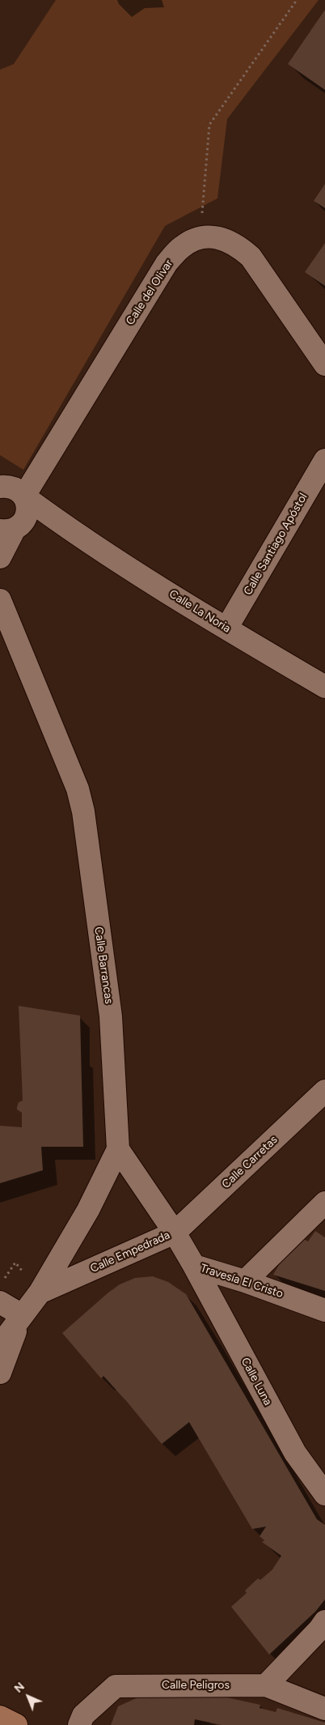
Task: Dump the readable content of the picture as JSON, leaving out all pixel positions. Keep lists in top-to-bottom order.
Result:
{
  "streets": {
    "street": [
      "Calle del Olivar",
      "Calle Santiago Apóstol",
      "Calle La Noria",
      "Calle Barrancas",
      "Calle Carretas",
      "Calle Empedrada",
      "Travesía El Cristo",
      "Calle Luna",
      "Calle Peligros"
    ]
  },
  "crossings": [
    ["Calle del Olivar", "Calle La Noria"],
    ["Calle Santiago Apóstol", "Calle La Noria"],
    ["Calle Barrancas", "Calle Empedrada"],
    ["Calle Carretas", "Calle Empedrada"],
    ["Calle Carretas", "Travesía El Cristo"],
    ["Calle Empedrada", "Travesía El Cristo"],
    ["Travesía El Cristo", "Calle Luna"]
  ],
  "north": "top left"
}
